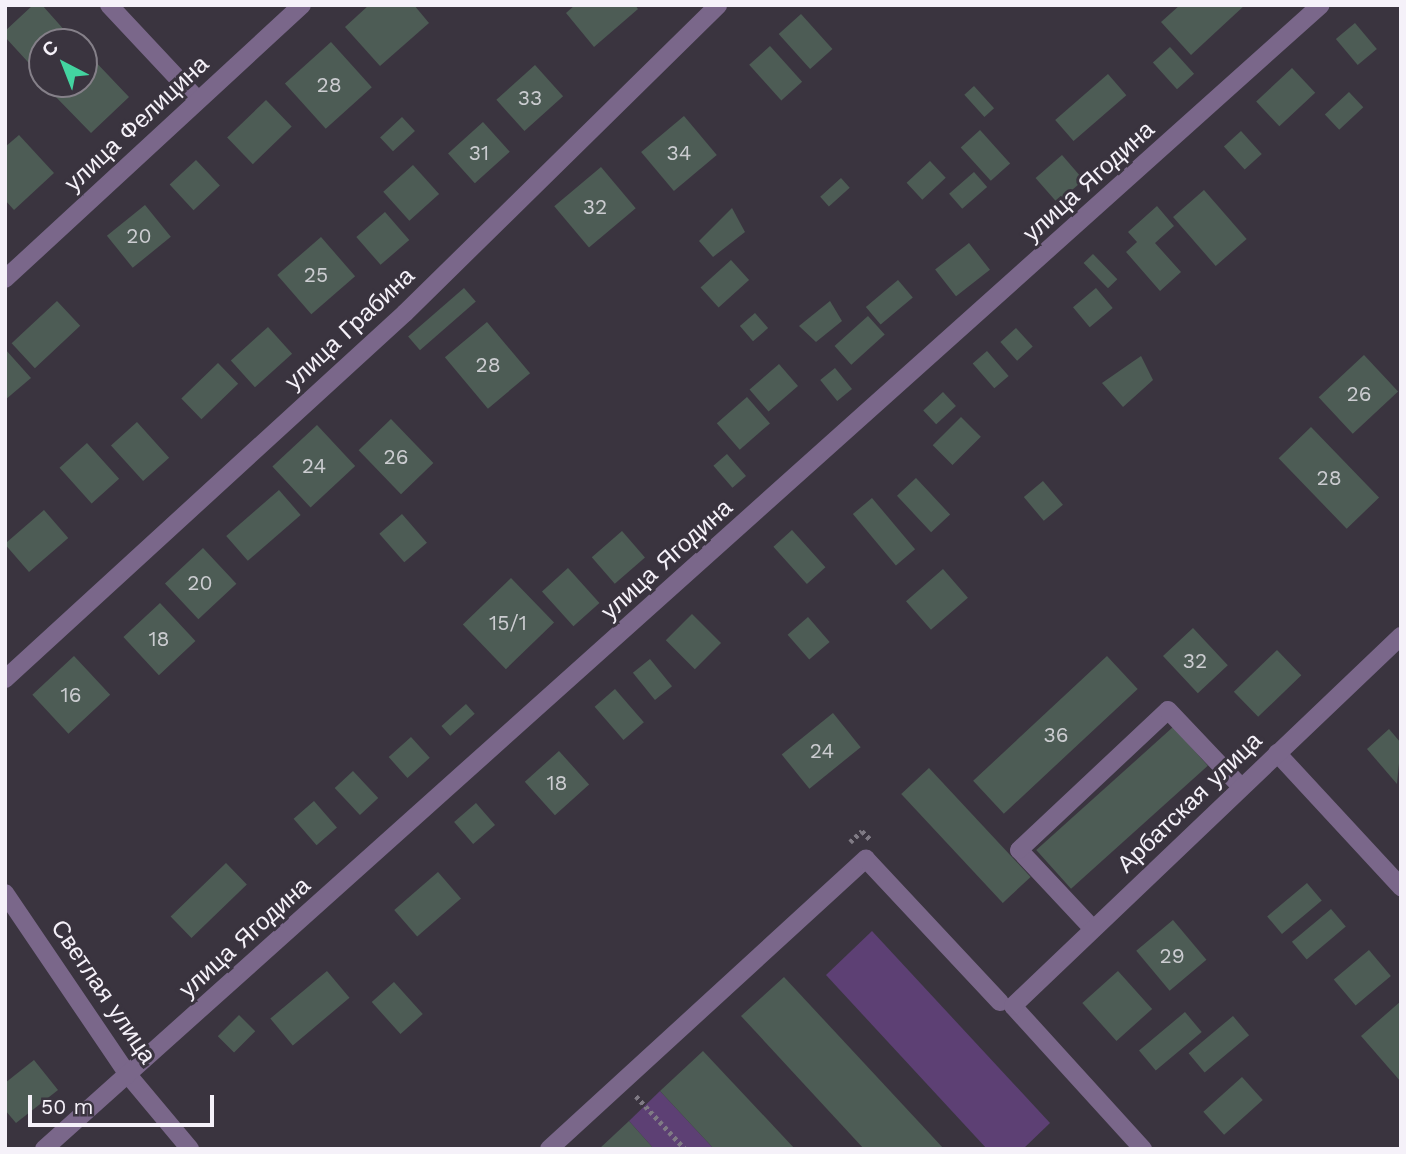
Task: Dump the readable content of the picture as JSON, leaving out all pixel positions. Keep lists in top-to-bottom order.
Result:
{
  "streets": {
    "street": [
      "улица Фелицина",
      "улица Ягодина",
      "улица Грабина",
      "Арбатская улица",
      "Светлая улица"
    ]
  },
  "crossings": [
    ["улица Ягодина", "Светлая улица"]
  ],
  "house_numbers": [
    "28",
    "33",
    "31",
    "34",
    "32",
    "20",
    "25",
    "28",
    "26",
    "26",
    "24",
    "28",
    "20",
    "15/1",
    "18",
    "32",
    "16",
    "36",
    "24",
    "18",
    "29"
  ],
  "scale_bar": "50 m",
  "north": "top left"
}
